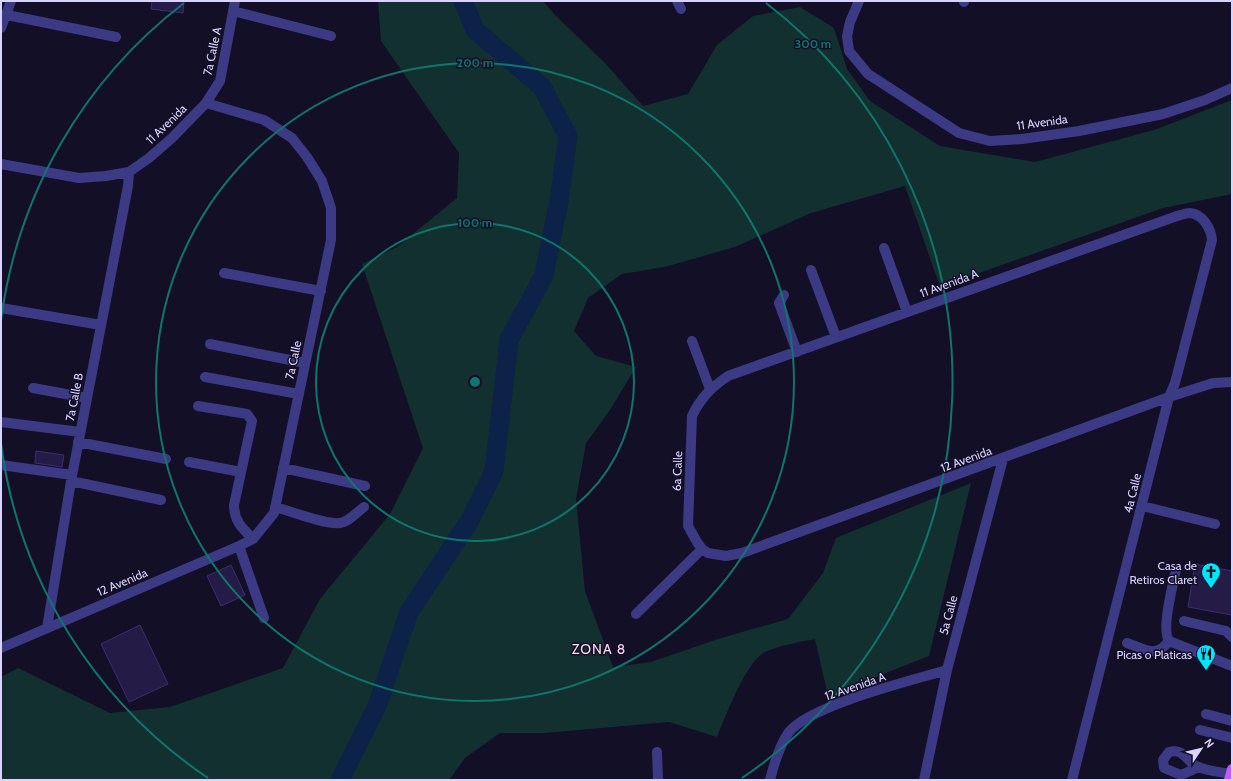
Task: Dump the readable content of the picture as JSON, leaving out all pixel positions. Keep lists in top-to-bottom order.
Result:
{
  "streets": {
    "street": [
      "7a Calle A",
      "11 Avenida",
      "11 Avenida A",
      "7a Calle",
      "7a Calle B",
      "12 Avenida",
      "6a Calle",
      "4a Calle",
      "5a Calle",
      "12 Avenida A"
    ]
  },
  "crossings": [
    ["7a Calle A", "11 Avenida"],
    ["7a Calle A", "7a Calle"],
    ["11 Avenida", "7a Calle"],
    ["11 Avenida", "7a Calle B"],
    ["11 Avenida A", "6a Calle"],
    ["11 Avenida A", "4a Calle"],
    ["7a Calle", "12 Avenida"],
    ["7a Calle B", "12 Avenida"],
    ["12 Avenida", "6a Calle"],
    ["12 Avenida", "4a Calle"],
    ["12 Avenida", "5a Calle"],
    ["5a Calle", "12 Avenida A"]
  ],
  "districts": ["ZONA 8"],
  "places": {
    "church": ["Casa de Retiros Claret"],
    "restaurant": ["Picas o Platicas"]
  },
  "north": "top right",
  "rings": ["300 m", "200 m", "100 m"]
}
